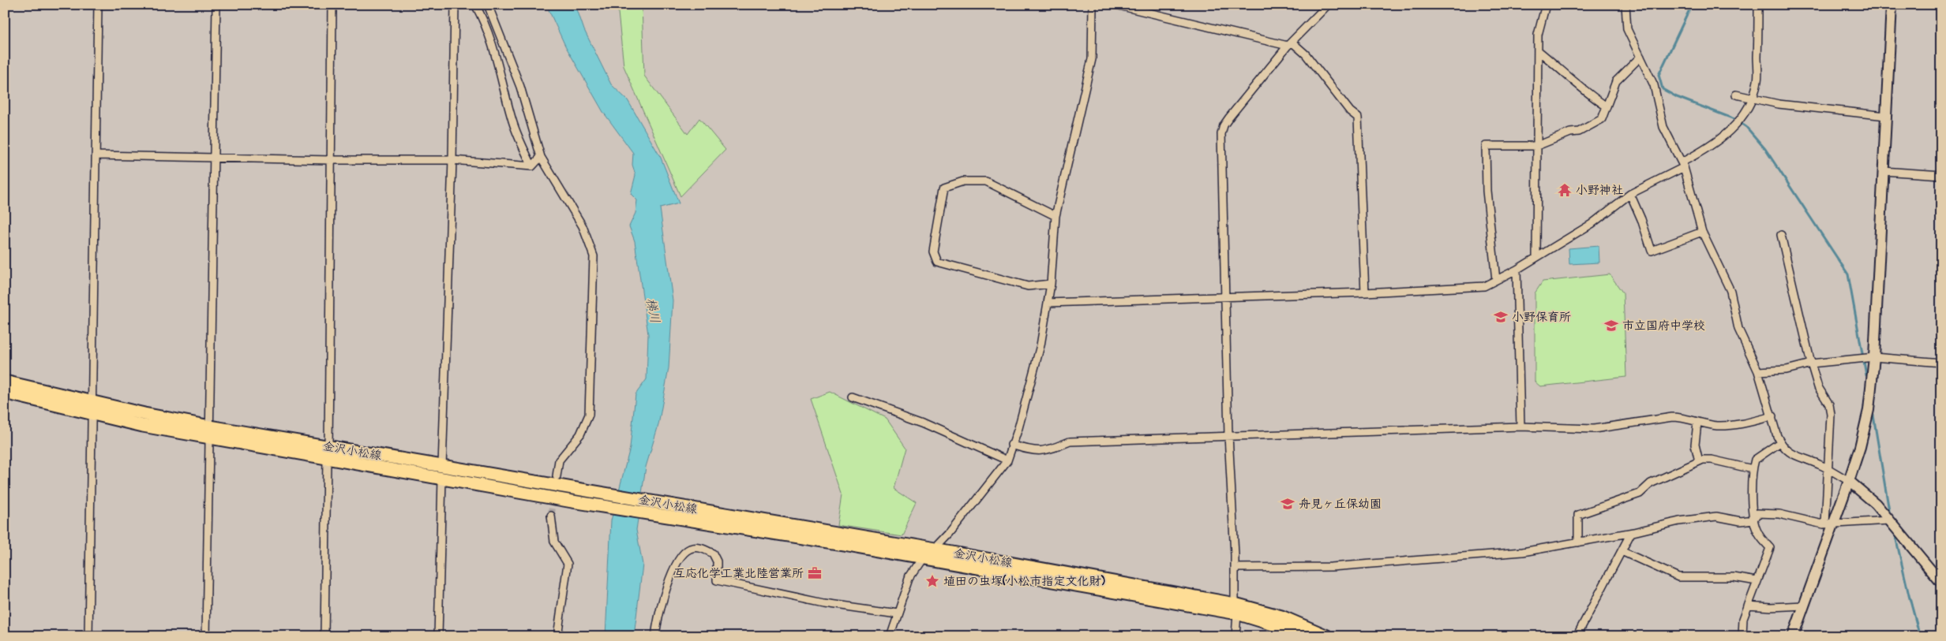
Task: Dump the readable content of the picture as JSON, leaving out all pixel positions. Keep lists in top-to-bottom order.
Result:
{
  "streets": {
    "main road": ["金沢小松線"]
  },
  "water": ["梯川"],
  "places": {
    "temple": ["小野神社"],
    "school or university": ["小野保育所", "市立国府中学校", "舟見ヶ丘保幼園"],
    "office": ["互応化学工業北陸営業所"],
    "place": ["埴田の虫塚(小松市指定文化財)"]
  }
}
